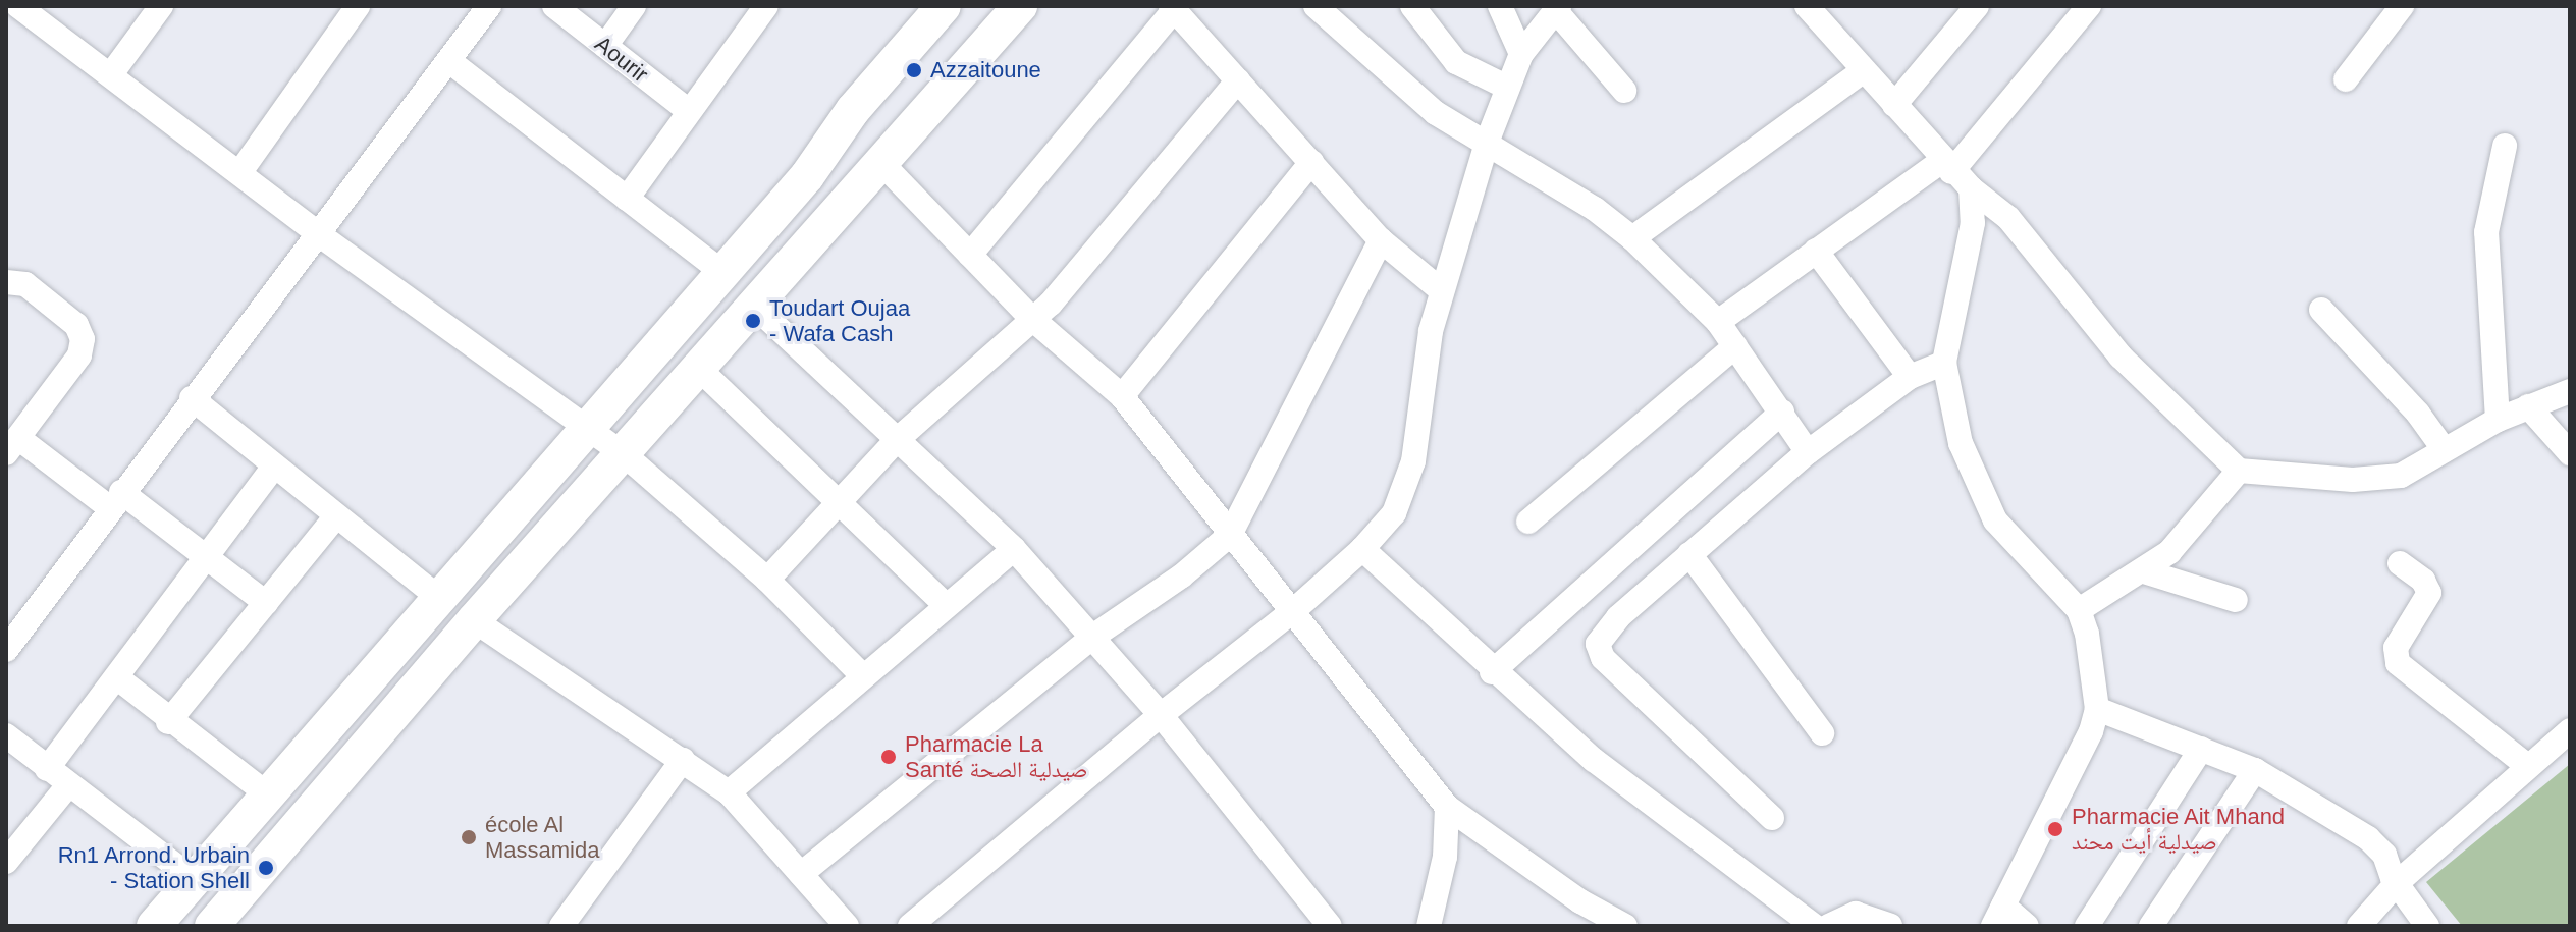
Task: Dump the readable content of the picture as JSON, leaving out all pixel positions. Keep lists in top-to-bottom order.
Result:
{
  "streets": {
    "street": ["Aourir"]
  },
  "places": [
    "Azzaitoune",
    "Toudart Oujaa - Wafa Cash",
    "Pharmacie La Santé صيدلية الصحة",
    "Pharmacie Ait Mhand صيدلية أيت محند",
    "école Al Massamida",
    "Rn1 Arrond. Urbain - Station Shell"
  ]
}
